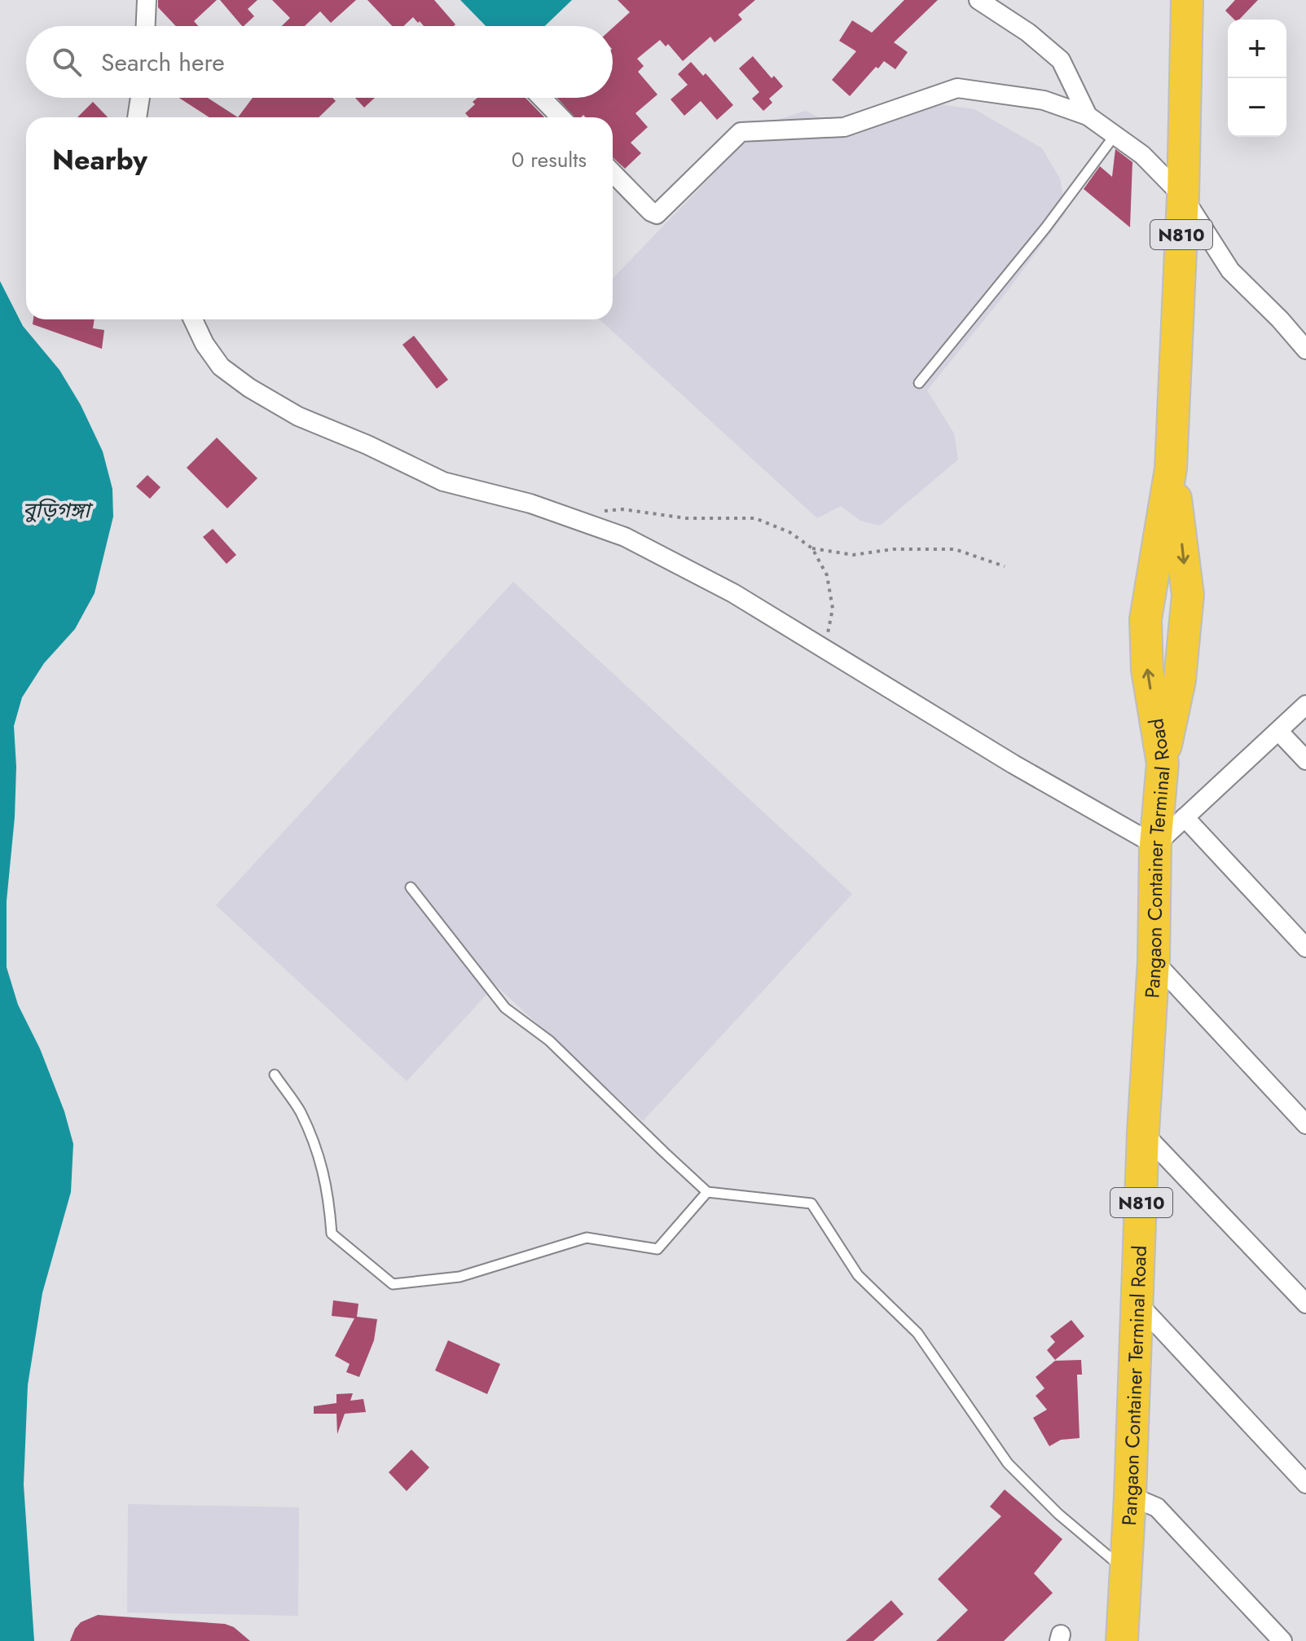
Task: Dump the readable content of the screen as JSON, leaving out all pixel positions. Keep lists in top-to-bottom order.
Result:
{
  "streets": {
    "highway": ["N810", "Pangaon Container Terminal Road"]
  },
  "crossings": [
    ["N810", "Pangaon Container Terminal Road"]
  ],
  "water": ["বুড়িগঙ্গা"],
  "page": {
    "map_buttons": ["+", "−"],
    "search": "Search here",
    "heading": ["Nearby", "0 results"]
  }
}
